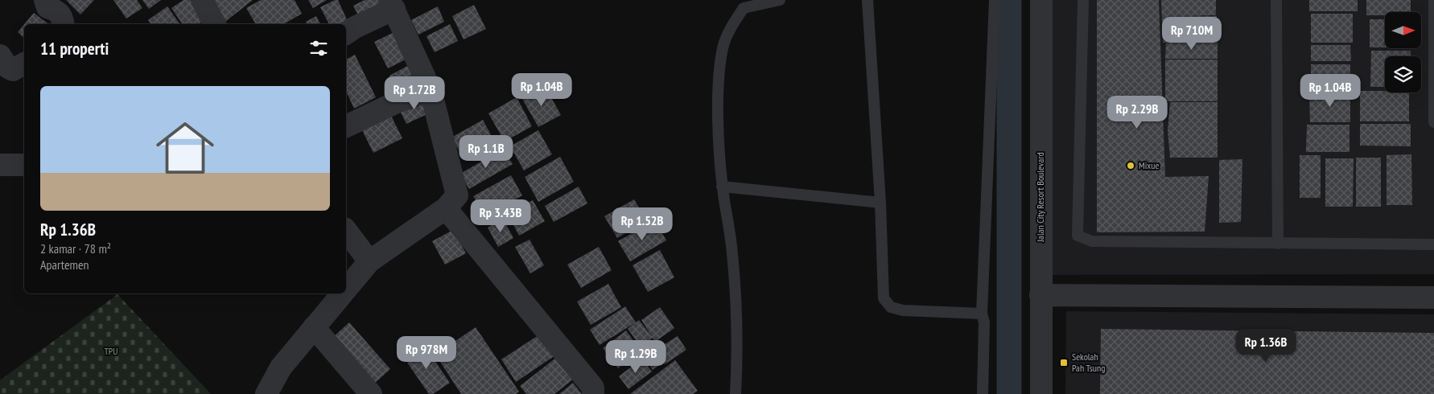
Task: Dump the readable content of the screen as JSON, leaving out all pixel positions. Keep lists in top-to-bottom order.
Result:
{
  "streets": {
    "street": ["Jalan City Resort Boulevard"]
  },
  "parks": ["TPU"],
  "places": {
    "other": ["Mixue"],
    "transit": ["Sekolah Pah Tsung"]
  },
  "north": "right",
  "page": {
    "price": [
      "Rp 710M",
      "Rp 1.04B",
      "Rp 1.04B",
      "Rp 1.72B",
      "Rp 2.29B",
      "Rp 1.1B",
      "Rp 3.43B",
      "Rp 1.52B",
      "Rp 1.36B",
      "Rp 978M",
      "Rp 1.29B"
    ],
    "heading": "11 properti",
    "list": [
      {
        "name": "Rp 1.36B",
        "note": "2 kamar · 78 m² · Apartemen"
      }
    ]
  }
}
